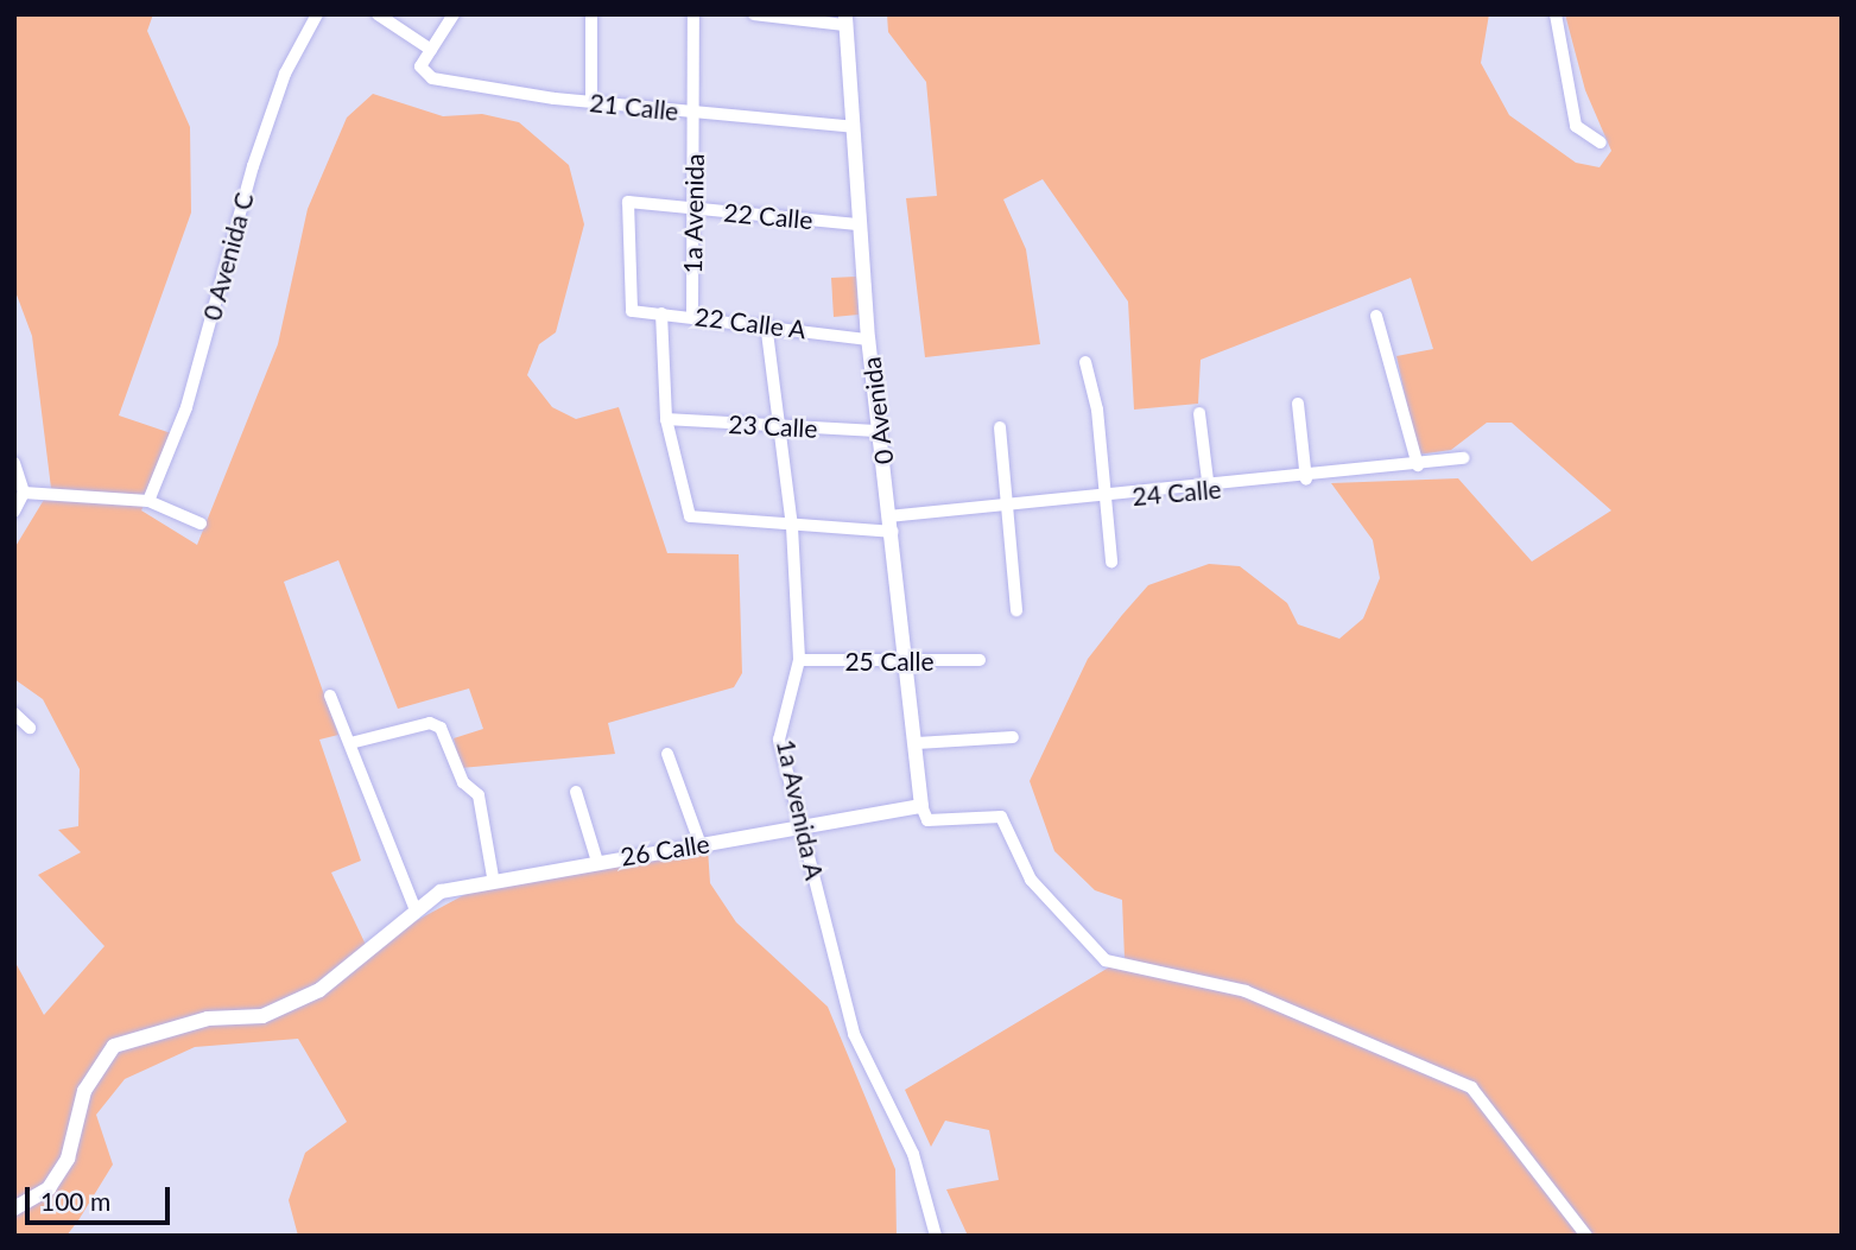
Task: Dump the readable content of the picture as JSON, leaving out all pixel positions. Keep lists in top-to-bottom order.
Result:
{
  "streets": {
    "street": [
      "21 Calle",
      "1a Avenida",
      "22 Calle",
      "0 Avenida C",
      "22 Calle A",
      "0 Avenida",
      "23 Calle",
      "24 Calle",
      "25 Calle",
      "1a Avenida A",
      "26 Calle"
    ]
  },
  "crossings": [
    ["21 Calle", "1a Avenida"],
    ["21 Calle", "0 Avenida"],
    ["1a Avenida", "22 Calle"],
    ["1a Avenida", "22 Calle A"],
    ["22 Calle", "22 Calle A"],
    ["22 Calle", "0 Avenida"],
    ["22 Calle A", "0 Avenida"],
    ["22 Calle A", "1a Avenida A"],
    ["0 Avenida", "23 Calle"],
    ["0 Avenida", "24 Calle"],
    ["0 Avenida", "25 Calle"],
    ["0 Avenida", "26 Calle"],
    ["23 Calle", "24 Calle"],
    ["23 Calle", "1a Avenida A"],
    ["24 Calle", "1a Avenida A"],
    ["25 Calle", "1a Avenida A"],
    ["1a Avenida A", "26 Calle"]
  ],
  "scale_bar": "100 m"
}
